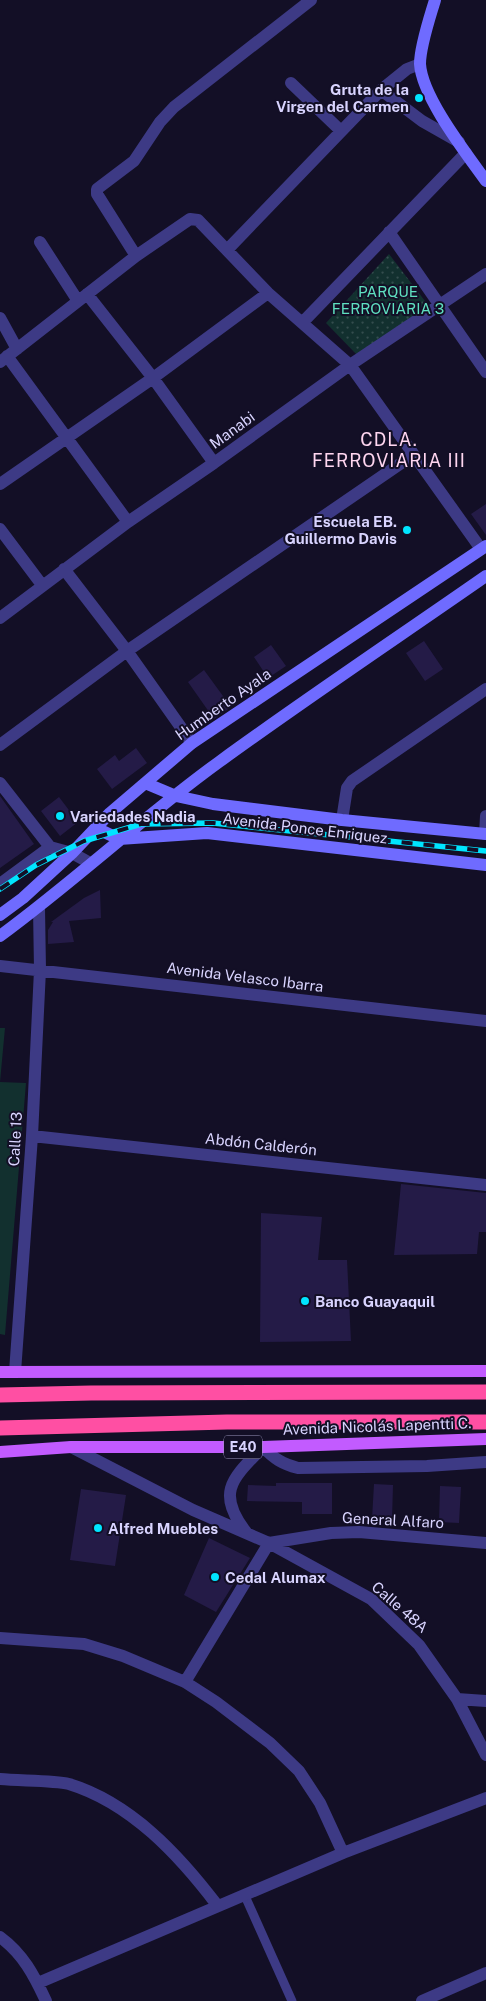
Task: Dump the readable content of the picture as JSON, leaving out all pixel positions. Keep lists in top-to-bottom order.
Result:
{
  "streets": {
    "highway": ["Avenida Nicolás Lapentti C.", "E40"],
    "street": [
      "Manabi",
      "Humberto Ayala",
      "Avenida Ponce Enriquez",
      "Avenida Velasco Ibarra",
      "Calle 13",
      "Abdón Calderón",
      "General Alfaro",
      "Calle 48A"
    ]
  },
  "crossings": [
    ["Humberto Ayala", "Avenida Ponce Enriquez"],
    ["Avenida Velasco Ibarra", "Calle 13"],
    ["Calle 13", "Abdón Calderón"],
    ["Avenida Nicolás Lapentti C.", "Calle 48A"],
    ["General Alfaro", "Calle 48A"]
  ],
  "districts": ["CDLA. FERROVIARIA III"],
  "parks": ["PARQUE FERROVIARIA 3"],
  "places": [
    "Gruta de la Virgen del Carmen",
    "Escuela EB. Guillermo Davis",
    "Variedades Nadia",
    "Banco Guayaquil",
    "Alfred Muebles",
    "Cedal Alumax"
  ]
}
